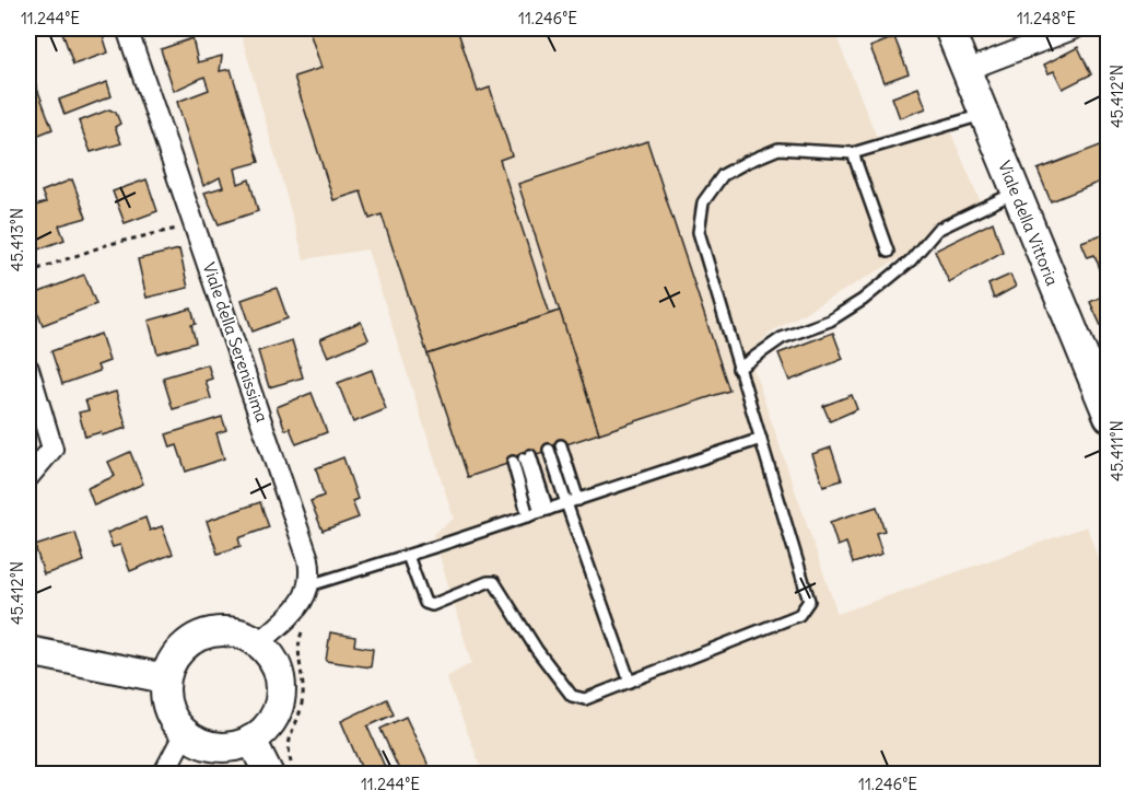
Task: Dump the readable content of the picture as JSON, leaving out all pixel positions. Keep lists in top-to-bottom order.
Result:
{
  "streets": {
    "street": ["Viale della Vittoria", "Viale della Serenissima"]
  },
  "coordinates": [
    "11.244°E",
    "11.246°E",
    "11.248°E",
    "45.412°N",
    "45.413°N",
    "45.411°N"
  ]
}
